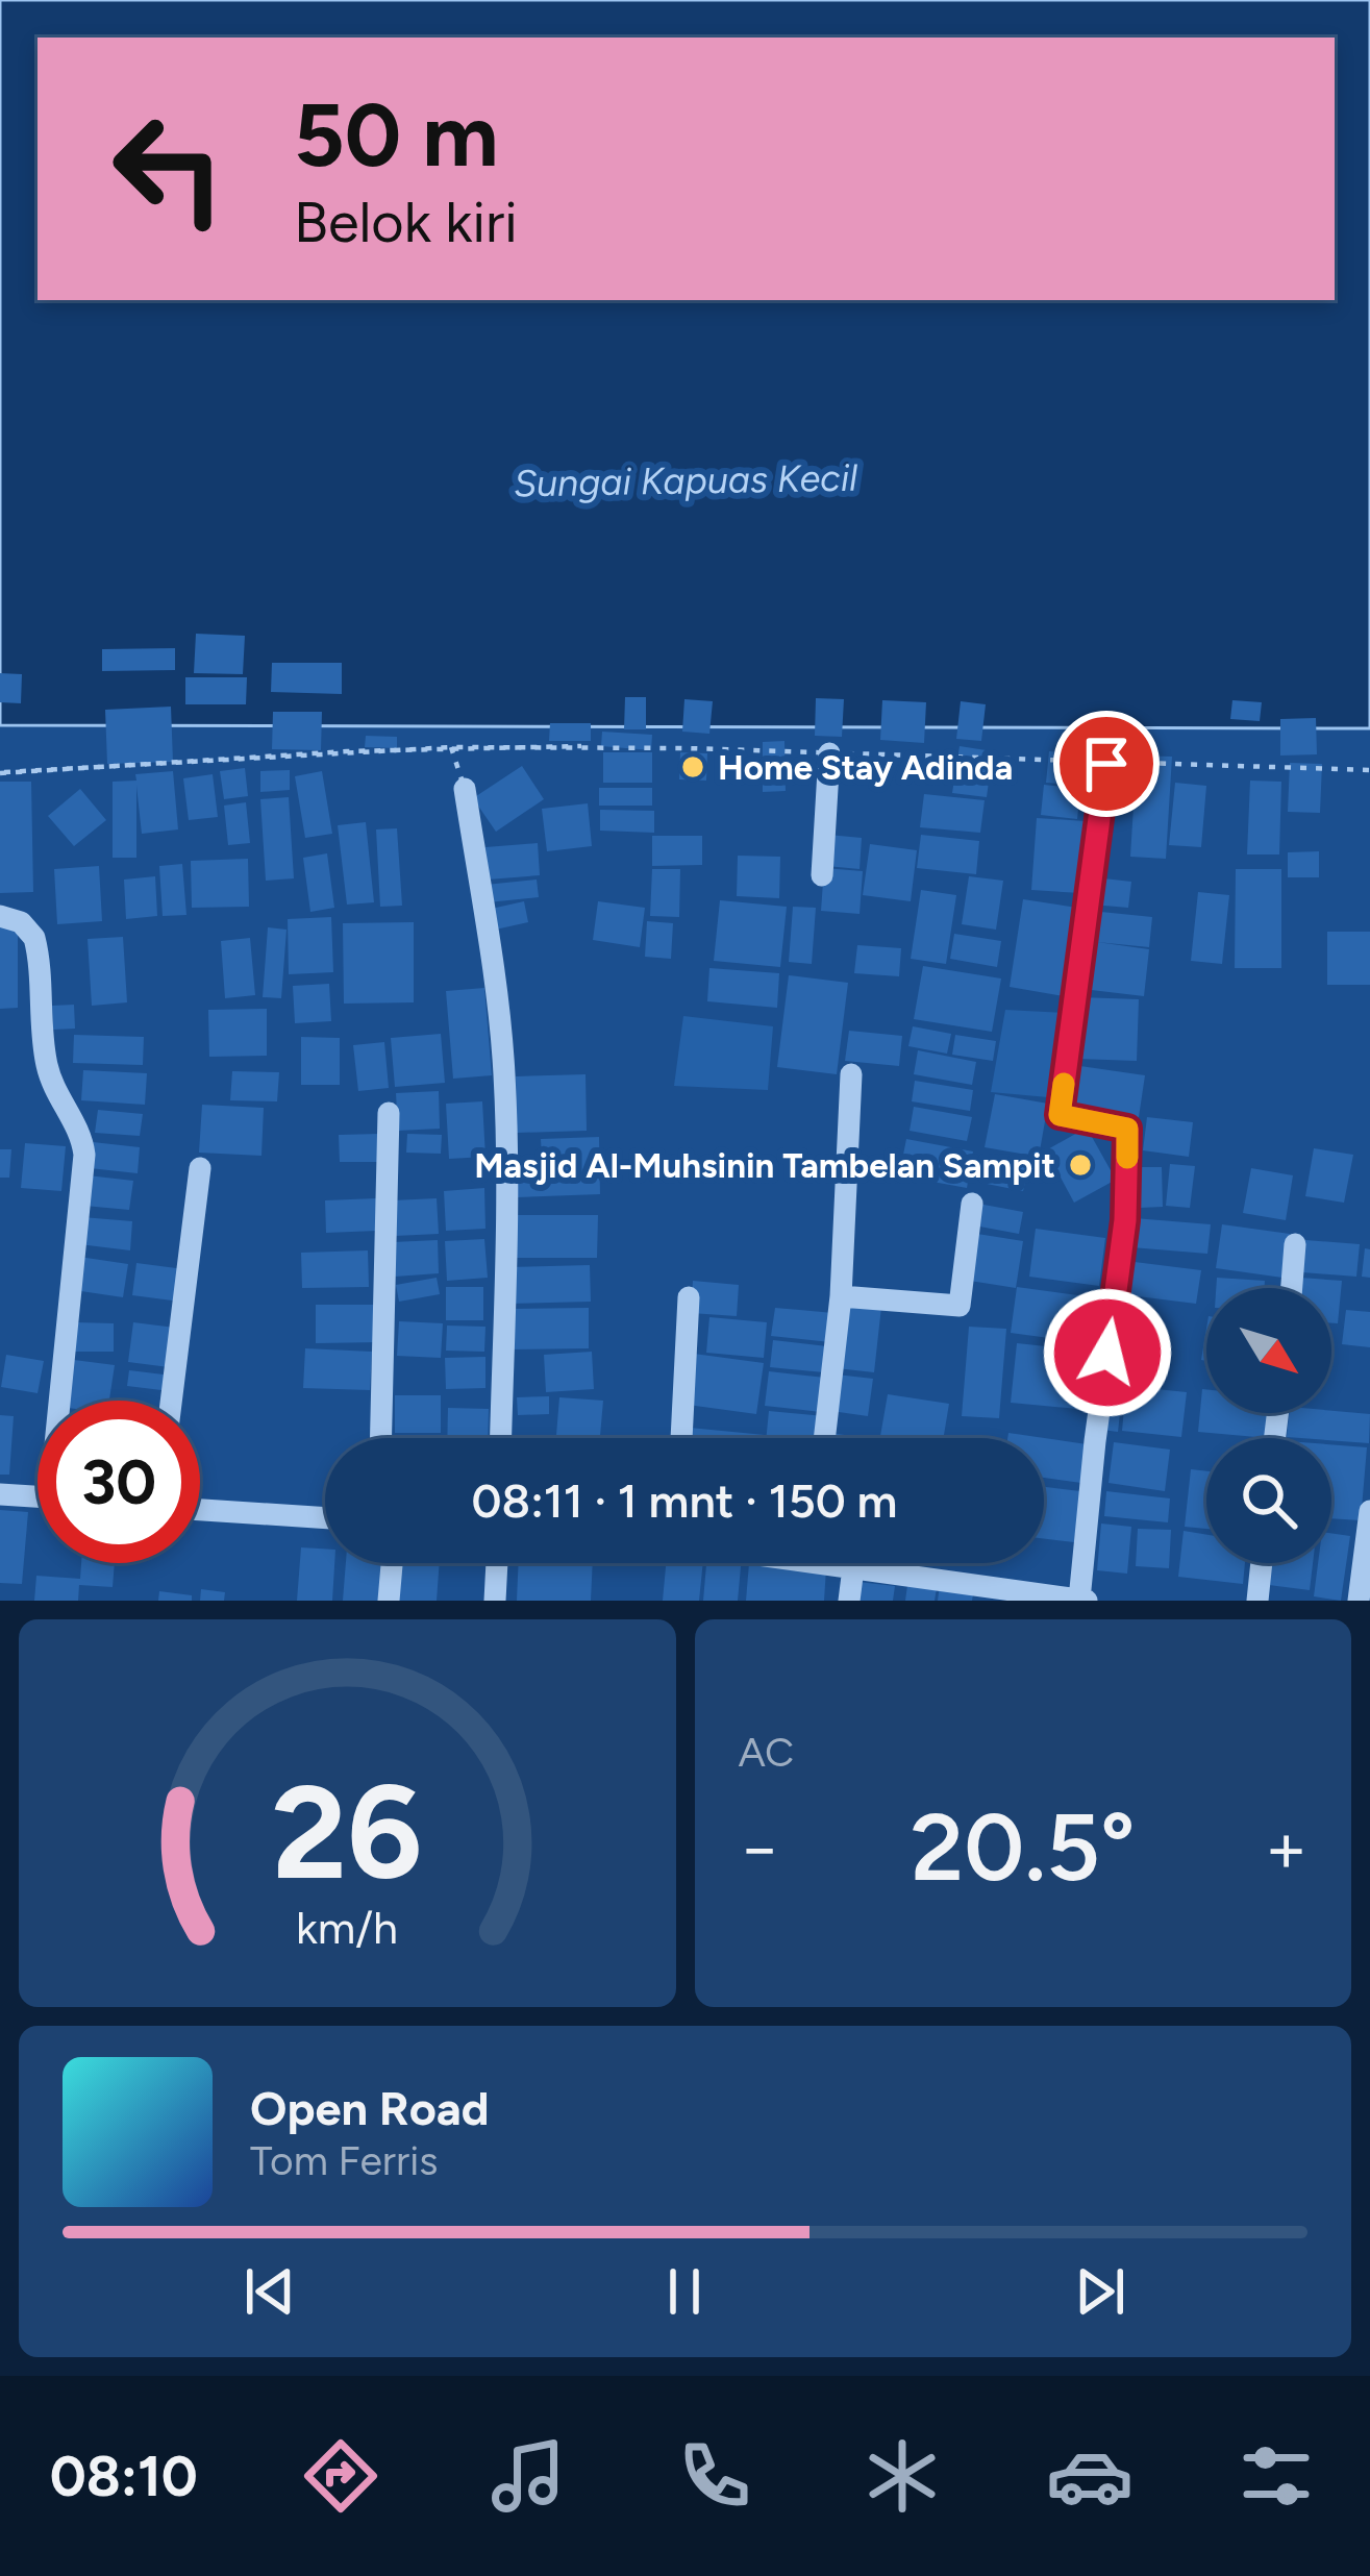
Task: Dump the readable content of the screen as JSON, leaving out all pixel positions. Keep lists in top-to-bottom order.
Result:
{
  "water": ["Sungai Kapuas Kecil"],
  "places": ["Home Stay Adinda", "Masjid Al-Muhsinin Tambelan Sampit"],
  "north": "bottom right",
  "page": {
    "turn": ["50 m", "Belok kiri"],
    "limit": "30",
    "trip": "08:11 · 1 mnt · 150 m",
    "tile": "AC",
    "heat": ["−", "20.5°", "+"],
    "song": ["Open Road", "Tom Ferris"],
    "tabs": "08:10",
    "gauge": ["26", "km/h"]
  }
}
